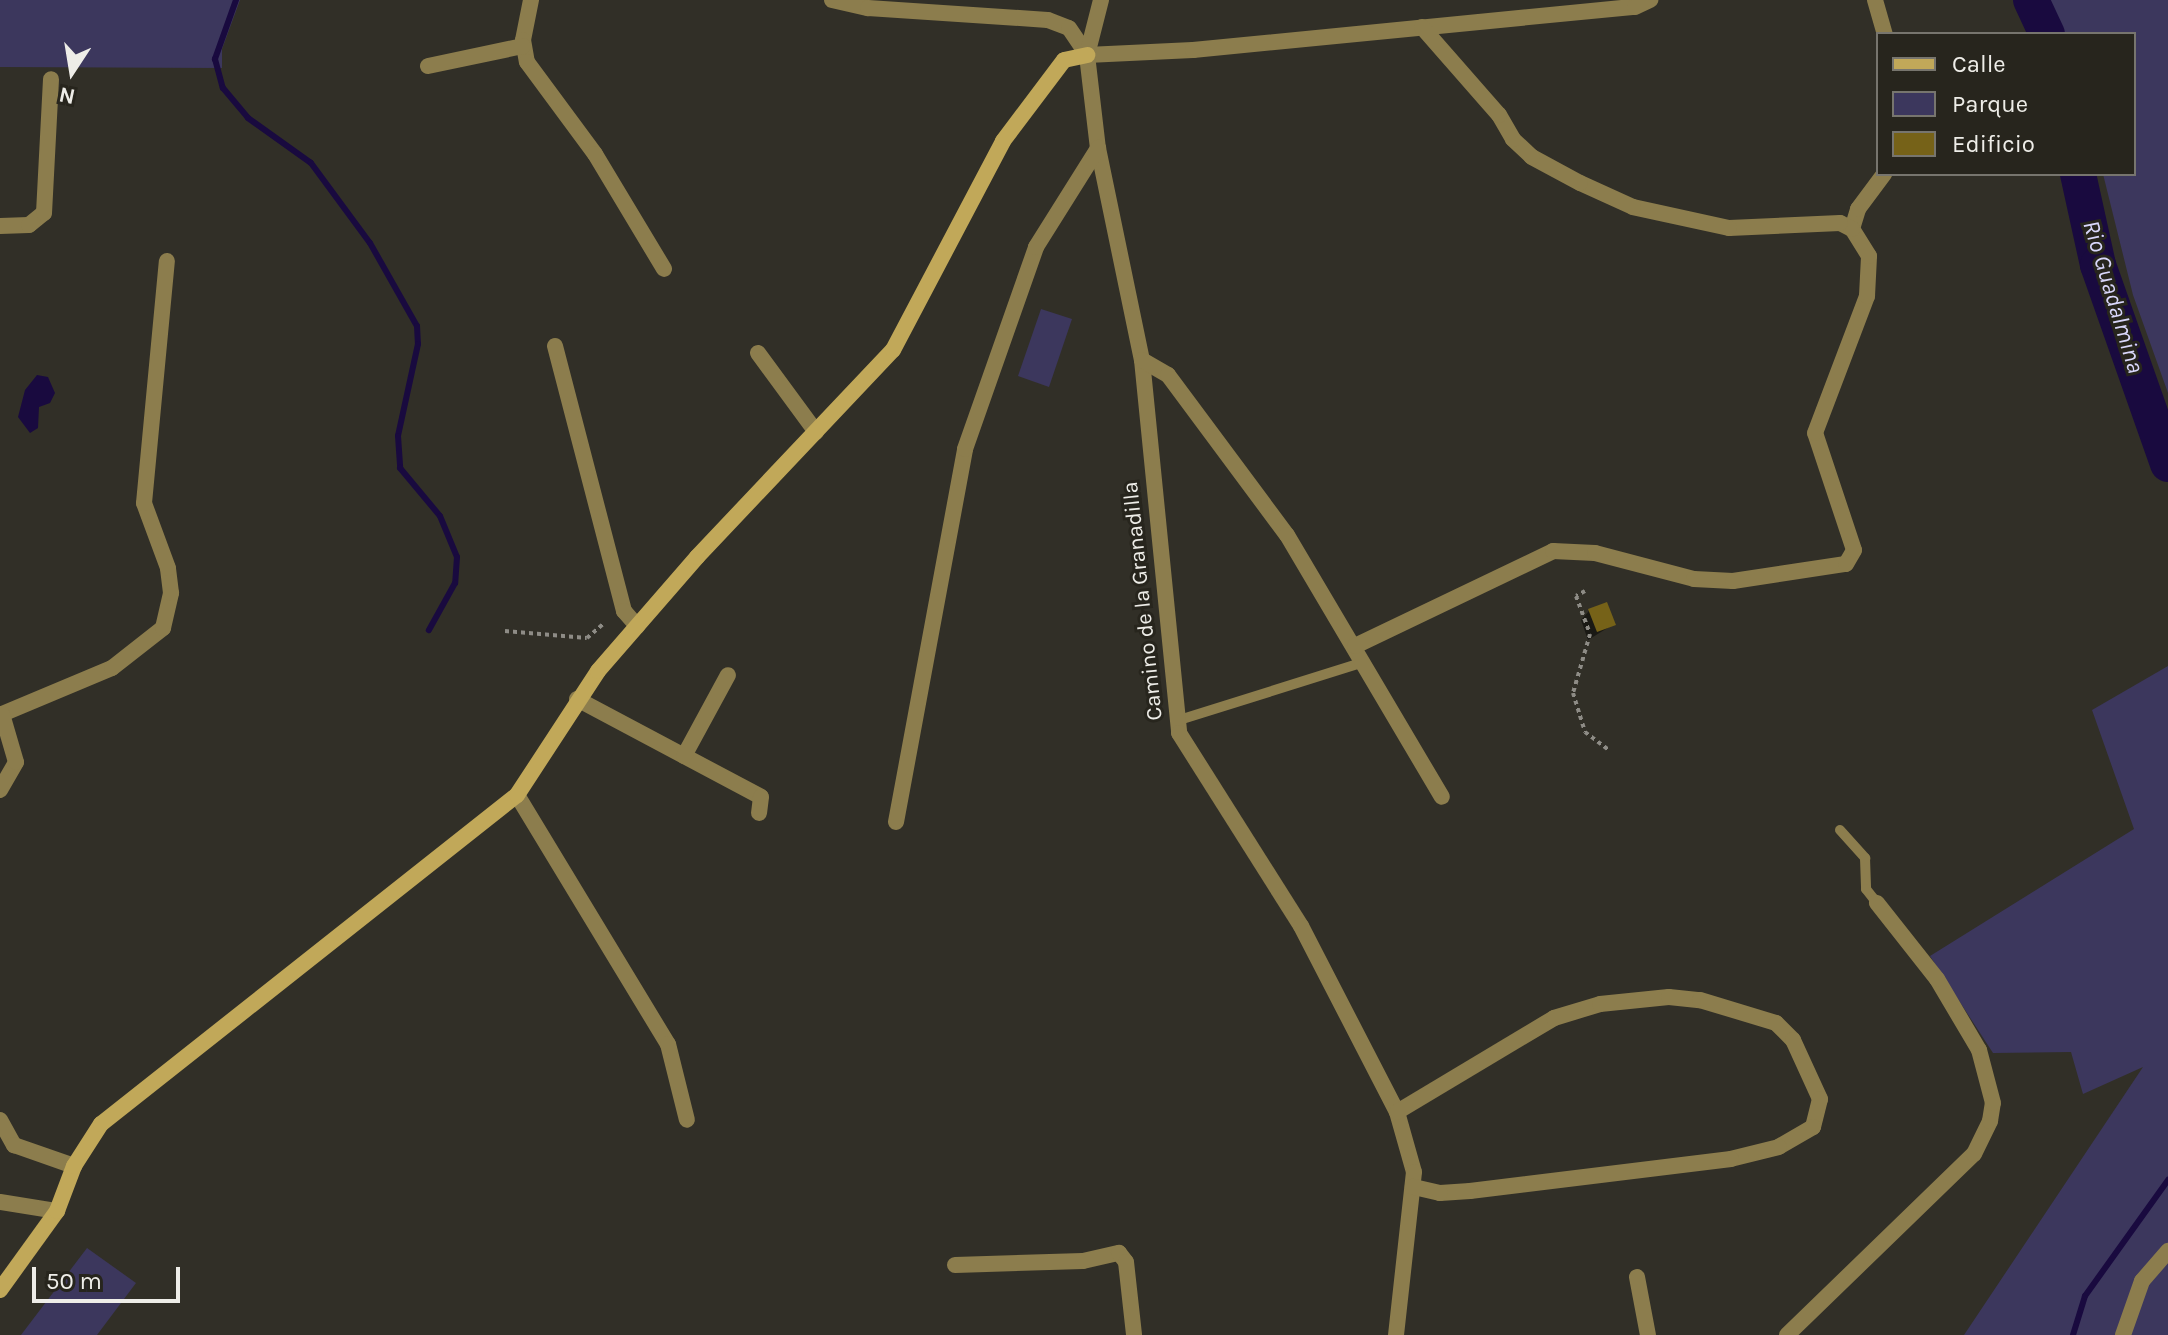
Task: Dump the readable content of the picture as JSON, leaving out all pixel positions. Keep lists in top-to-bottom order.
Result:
{
  "streets": {
    "street": ["Camino de la Granadilla"]
  },
  "water": ["Rio Guadalmina"],
  "legend": ["Calle", "Parque", "Edificio"],
  "scale_bar": "50 m",
  "north": "bottom"
}
